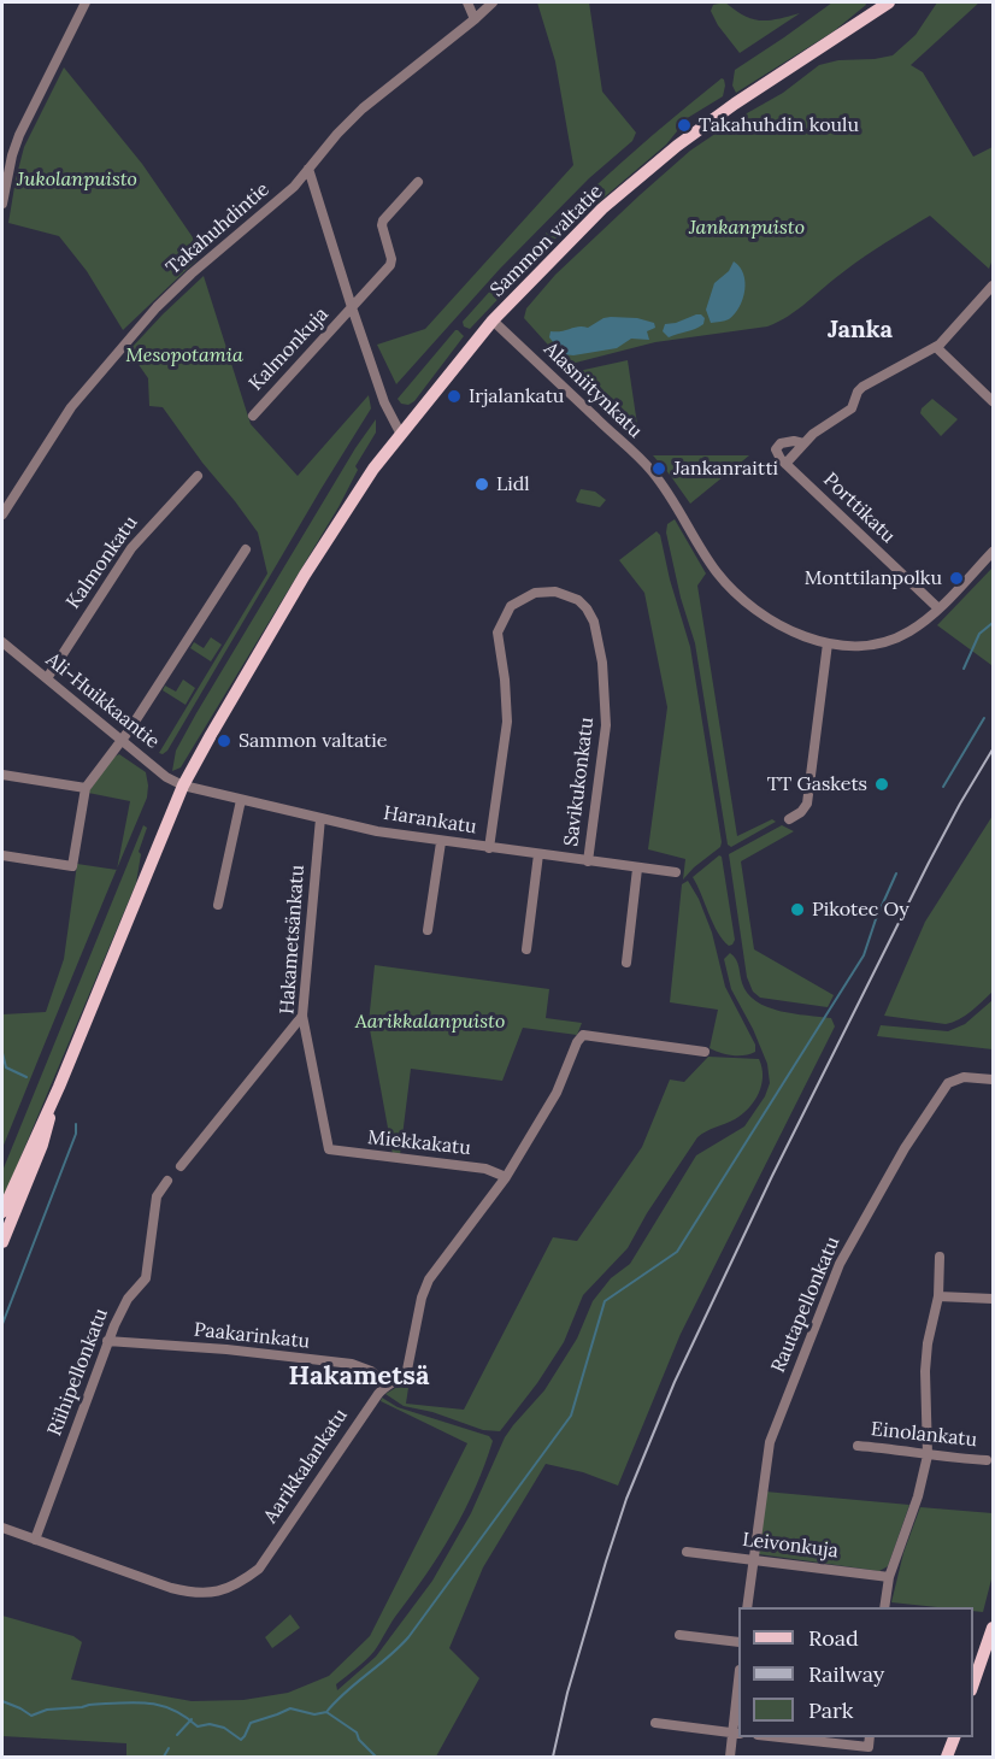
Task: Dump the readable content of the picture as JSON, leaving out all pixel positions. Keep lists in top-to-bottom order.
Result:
{
  "streets": {
    "main road": ["Sammon valtatie"],
    "street": [
      "Takahuhdintie",
      "Kalmonkuja",
      "Alasniitynkatu",
      "Porttikatu",
      "Kalmonkatu",
      "Ali-Huikkaantie",
      "Savikukonkatu",
      "Harankatu",
      "Hakametsänkatu",
      "Miekkakatu",
      "Rautapellonkatu",
      "Paakarinkatu",
      "Riihipellonkatu",
      "Einolankatu",
      "Aarikkalankatu",
      "Leivonkuja"
    ]
  },
  "crossings": [
    ["Sammon valtatie", "Alasniitynkatu"],
    ["Sammon valtatie", "Ali-Huikkaantie"],
    ["Sammon valtatie", "Harankatu"],
    ["Alasniitynkatu", "Porttikatu"],
    ["Kalmonkatu", "Ali-Huikkaantie"],
    ["Ali-Huikkaantie", "Harankatu"],
    ["Savikukonkatu", "Harankatu"],
    ["Harankatu", "Hakametsänkatu"],
    ["Hakametsänkatu", "Miekkakatu"],
    ["Miekkakatu", "Aarikkalankatu"],
    ["Rautapellonkatu", "Leivonkuja"],
    ["Paakarinkatu", "Riihipellonkatu"],
    ["Paakarinkatu", "Aarikkalankatu"],
    ["Riihipellonkatu", "Aarikkalankatu"]
  ],
  "districts": ["Janka", "Hakametsä"],
  "parks": [
    "Jukolanpuisto",
    "Jankanpuisto",
    "Mesopotamia",
    "Aarikkalanpuisto"
  ],
  "places": [
    "Takahuhdin koulu",
    "Irjalankatu",
    "Jankanraitti",
    "Lidl",
    "Monttilanpolku",
    "Sammon valtatie",
    "TT Gaskets",
    "Pikotec Oy"
  ],
  "legend": ["Road", "Railway", "Park"]
}
